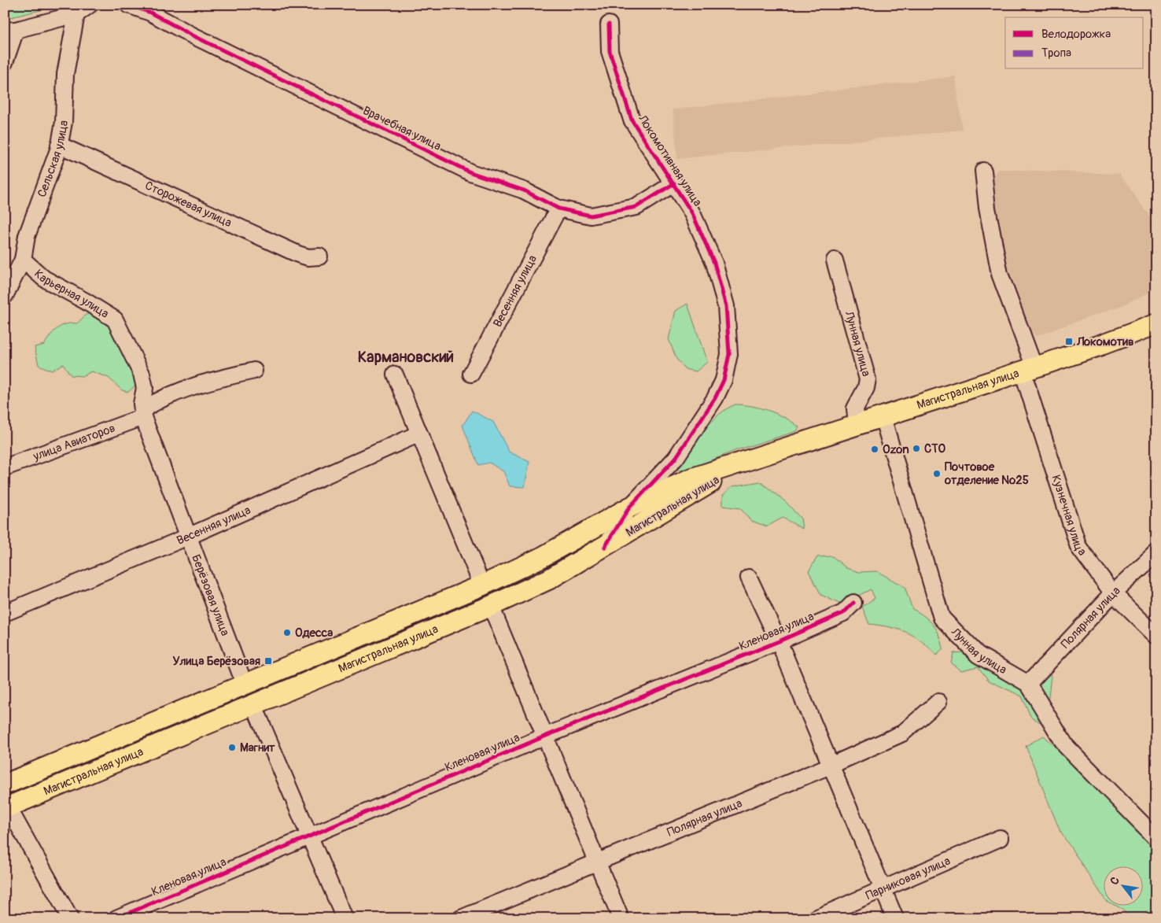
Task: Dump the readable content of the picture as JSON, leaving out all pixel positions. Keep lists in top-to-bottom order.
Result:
{
  "streets": {
    "main road": ["Магистральная улица"],
    "street": [
      "Врачебная улица",
      "Сельская улица",
      "Локомотивная улица",
      "Сторожевая улица",
      "Весенняя улица",
      "Карьерная улица",
      "Лунная улица",
      "улица Авиаторов",
      "Кузнечная улица",
      "Берёзовая улица",
      "Полярная улица",
      "Кленовая улица",
      "Парниковая улица"
    ]
  },
  "crossings": [
    ["Врачебная улица", "Локомотивная улица"],
    ["Врачебная улица", "Весенняя улица"],
    ["Сельская улица", "Сторожевая улица"],
    ["Сельская улица", "Карьерная улица"],
    ["Локомотивная улица", "Магистральная улица"],
    ["Весенняя улица", "Берёзовая улица"],
    ["Карьерная улица", "улица Авиаторов"],
    ["Карьерная улица", "Берёзовая улица"],
    ["Лунная улица", "Магистральная улица"],
    ["Лунная улица", "Полярная улица"],
    ["Магистральная улица", "Кузнечная улица"],
    ["Магистральная улица", "Берёзовая улица"],
    ["улица Авиаторов", "Берёзовая улица"],
    ["Кузнечная улица", "Полярная улица"]
  ],
  "districts": ["Кармановский"],
  "places": {
    "transit": ["Локомотив", "Улица Берёзовая"],
    "other": [
      "СТО",
      "Ozon",
      "Почтовое отделение №25",
      "Одесса",
      "Магнит"
    ]
  },
  "legend": ["Велодорожка", "Тропа"],
  "north": "top left"
}
